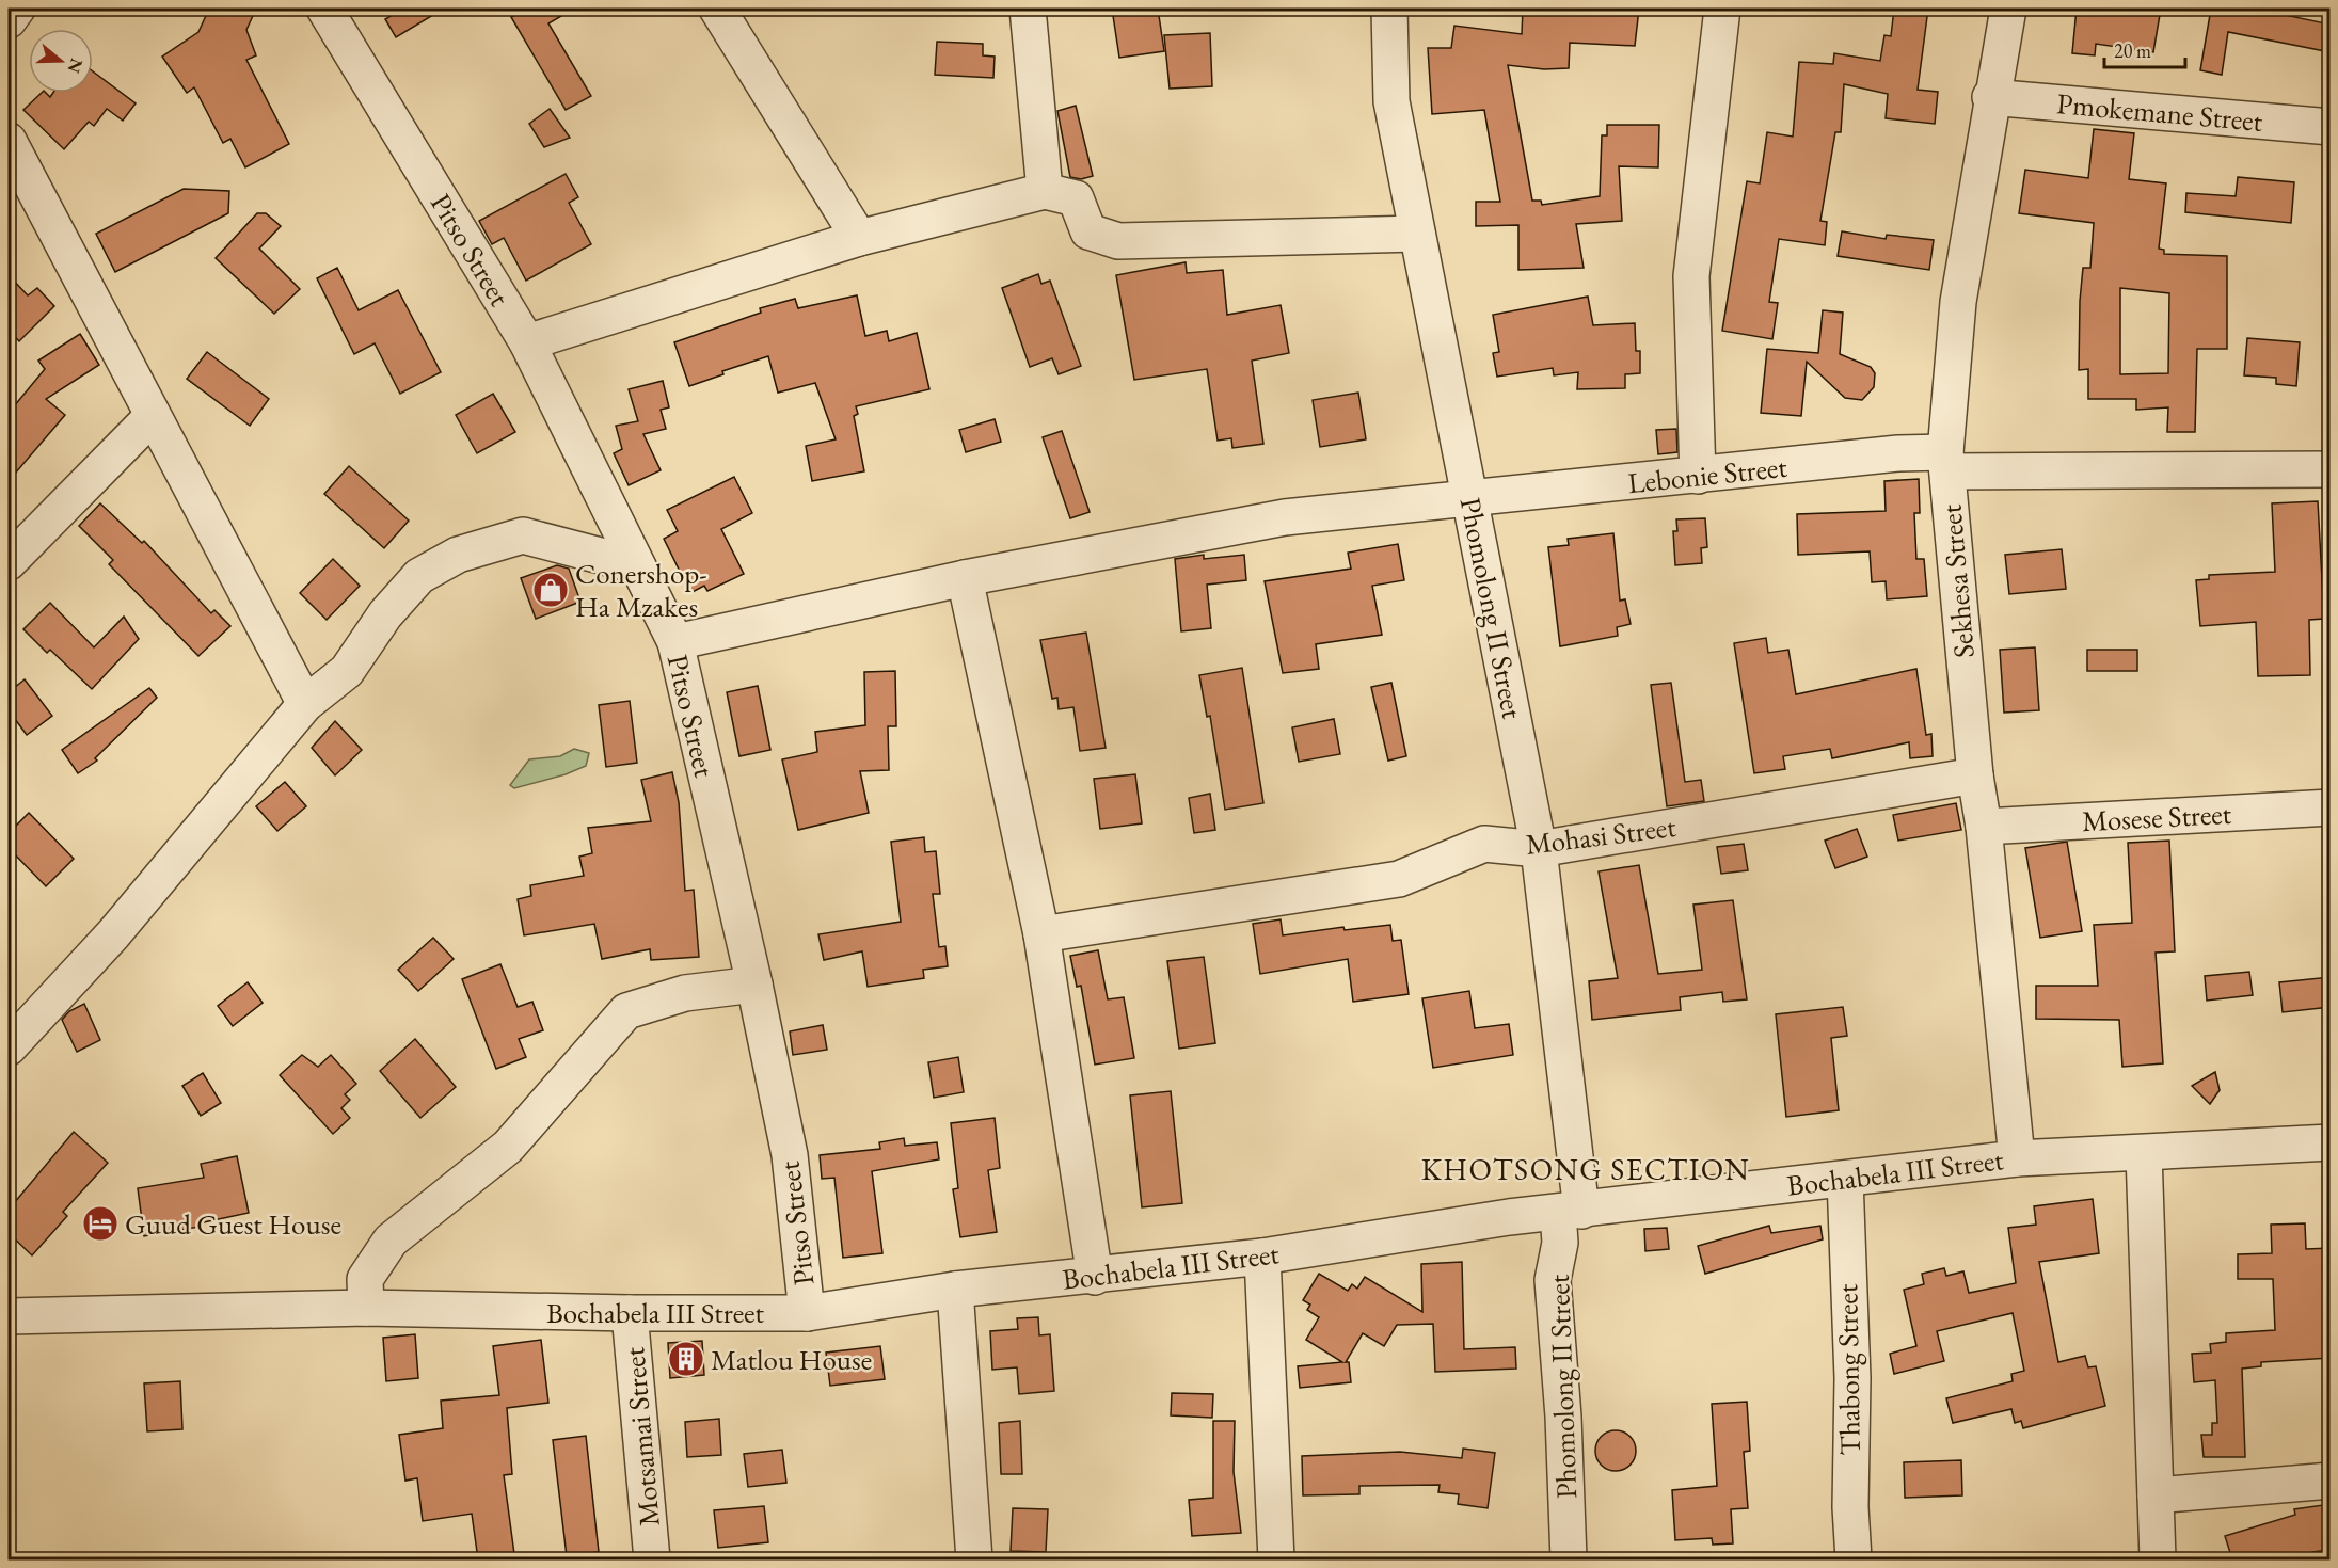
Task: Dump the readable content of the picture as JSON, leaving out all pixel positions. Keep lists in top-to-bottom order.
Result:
{
  "streets": {
    "street": [
      "Pmokemane Street",
      "Pitso Street",
      "Lebonie Street",
      "Sekhesa Street",
      "Phomolong II Street",
      "Mosese Street",
      "Mohasi Street",
      "Bochabela III Street",
      "Thabong Street",
      "Motsamai Street"
    ]
  },
  "crossings": [
    ["Pmokemane Street", "Sekhesa Street"],
    ["Pitso Street", "Lebonie Street"],
    ["Pitso Street", "Bochabela III Street"],
    ["Lebonie Street", "Sekhesa Street"],
    ["Lebonie Street", "Phomolong II Street"],
    ["Sekhesa Street", "Mosese Street"],
    ["Sekhesa Street", "Mohasi Street"],
    ["Sekhesa Street", "Bochabela III Street"],
    ["Phomolong II Street", "Mohasi Street"],
    ["Phomolong II Street", "Bochabela III Street"],
    ["Bochabela III Street", "Thabong Street"],
    ["Bochabela III Street", "Motsamai Street"]
  ],
  "districts": ["KHOTSONG SECTION"],
  "places": {
    "shop": ["Conershop- Ha Mzakes"],
    "hotel": ["Guud Guest House"],
    "building": ["Matlou House"]
  },
  "scale_bar": "20 m",
  "north": "right"
}
